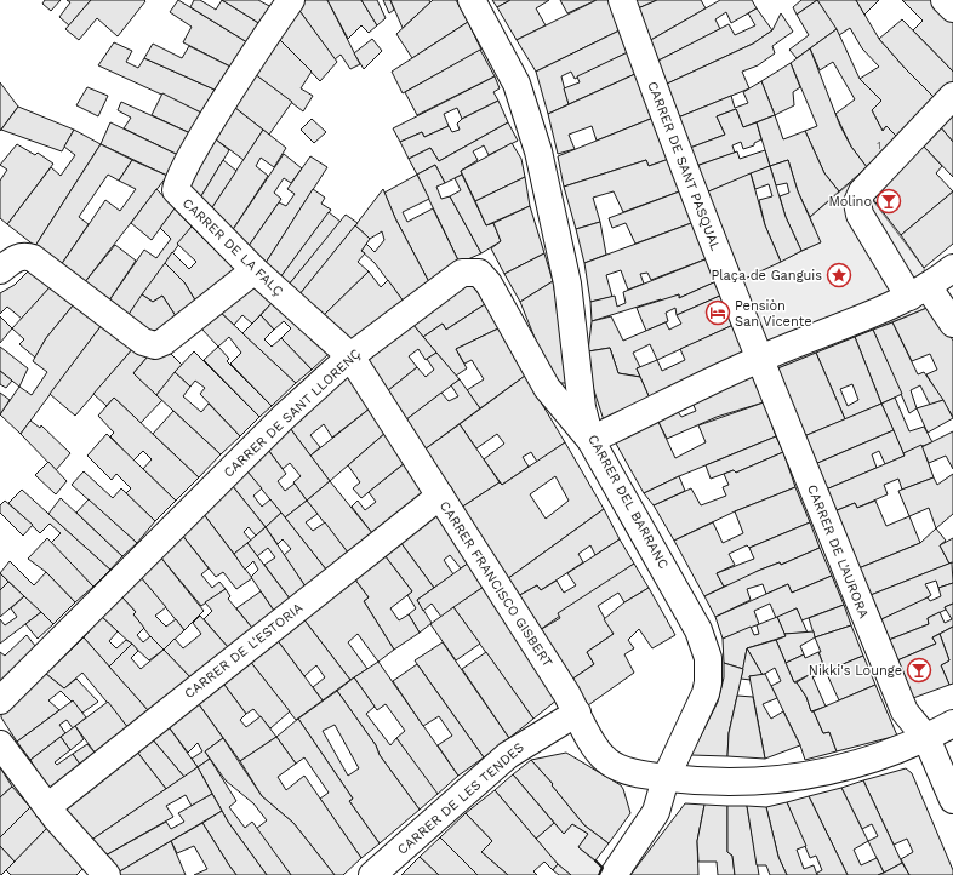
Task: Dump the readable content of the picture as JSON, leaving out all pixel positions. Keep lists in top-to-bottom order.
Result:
{
  "streets": {
    "street": [
      "CARRER DE SANT PASQUAL",
      "CARRER DE LA FALÇ",
      "CARRER DE SANT LLORENÇ",
      "CARRER DEL BARRANC",
      "CARRER DE L'AURORA",
      "CARRER FRANCISCO GISBERT",
      "CARRER DE L'ESTORIA",
      "CARRER DE LES TENDES"
    ]
  },
  "crossings": [
    ["CARRER DE SANT PASQUAL", "CARRER DE L'AURORA"],
    ["CARRER DE LA FALÇ", "CARRER DE SANT LLORENÇ"],
    ["CARRER DE LA FALÇ", "CARRER FRANCISCO GISBERT"],
    ["CARRER DE SANT LLORENÇ", "CARRER DEL BARRANC"],
    ["CARRER DE SANT LLORENÇ", "CARRER FRANCISCO GISBERT"],
    ["CARRER DEL BARRANC", "CARRER FRANCISCO GISBERT"],
    ["CARRER DE L'AURORA", "CARRER FRANCISCO GISBERT"],
    ["CARRER FRANCISCO GISBERT", "CARRER DE L'ESTORIA"],
    ["CARRER FRANCISCO GISBERT", "CARRER DE LES TENDES"]
  ],
  "places": {
    "bar": ["Molino", "Nikki's Lounge"],
    "place": ["Plaça de Ganguis"],
    "hotel": ["Pensiòn San Vicente"]
  },
  "house_numbers": ["1"]
}
